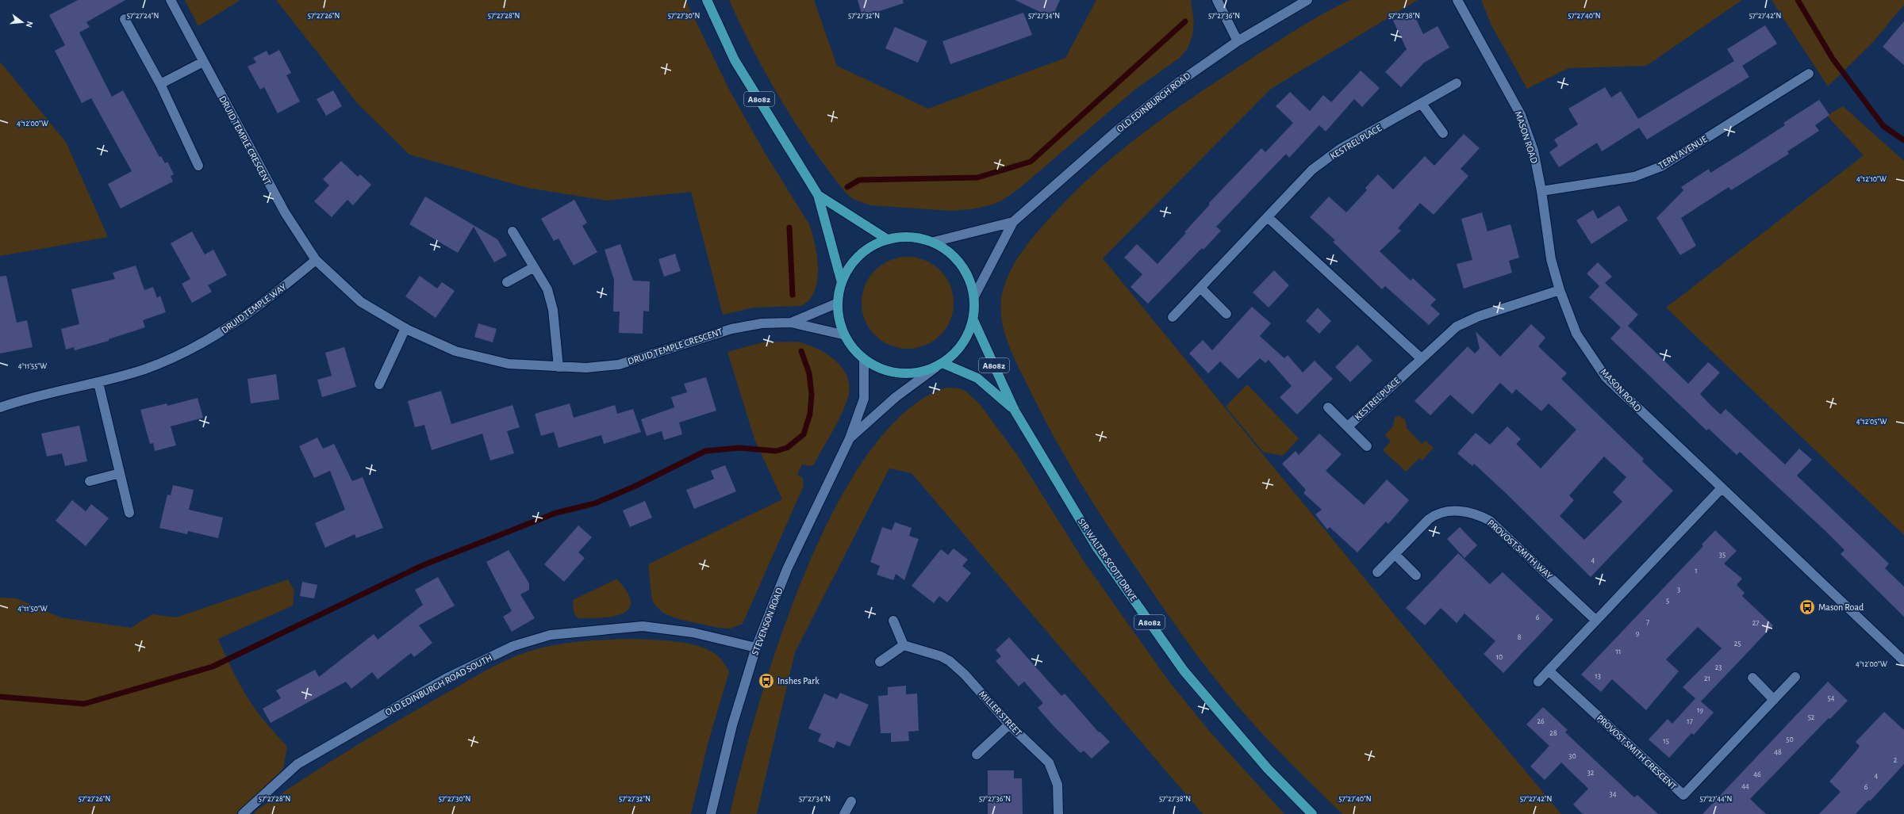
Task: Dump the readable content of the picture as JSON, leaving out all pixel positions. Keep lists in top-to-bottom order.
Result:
{
  "streets": {
    "main road": ["A8082", "SIR WALTER SCOTT DRIVE"],
    "street": [
      "OLD EDINBURGH ROAD",
      "MASON ROAD",
      "DRUID TEMPLE CRESCENT",
      "KESTREL PLACE",
      "TERN AVENUE",
      "DRUID TEMPLE WAY",
      "PROVOST SMITH WAY",
      "STEVENSON ROAD",
      "OLD EDINBURGH ROAD SOUTH",
      "MILLER STREET",
      "PROVOST SMITH CRESCENT"
    ]
  },
  "crossings": [
    ["A8082", "OLD EDINBURGH ROAD"],
    ["A8082", "DRUID TEMPLE CRESCENT"],
    ["A8082", "SIR WALTER SCOTT DRIVE"],
    ["A8082", "STEVENSON ROAD"],
    ["MASON ROAD", "KESTREL PLACE"],
    ["MASON ROAD", "TERN AVENUE"],
    ["DRUID TEMPLE CRESCENT", "DRUID TEMPLE WAY"],
    ["STEVENSON ROAD", "OLD EDINBURGH ROAD SOUTH"]
  ],
  "places": {
    "bus stop": ["Mason Road", "Inshes Park"]
  },
  "house_numbers": [
    "35",
    "4",
    "1",
    "3",
    "5",
    "6",
    "7",
    "27",
    "9",
    "8",
    "25",
    "11",
    "10",
    "23",
    "13",
    "21",
    "54",
    "19",
    "52",
    "26",
    "17",
    "28",
    "50",
    "15",
    "48",
    "30",
    "2",
    "32",
    "46",
    "4",
    "44",
    "6",
    "34"
  ],
  "north": "right",
  "coordinates": [
    "57°27'24\"N",
    "57°27'26\"N",
    "57°27'28\"N",
    "57°27'30\"N",
    "57°27'32\"N",
    "57°27'34\"N",
    "57°27'36\"N",
    "57°27'38\"N",
    "57°27'40\"N",
    "57°27'42\"N",
    "4°12'00\"W",
    "4°12'10\"W",
    "4°11'55\"W",
    "4°12'05\"W",
    "4°11'50\"W",
    "57°27'44\"N"
  ]
}
